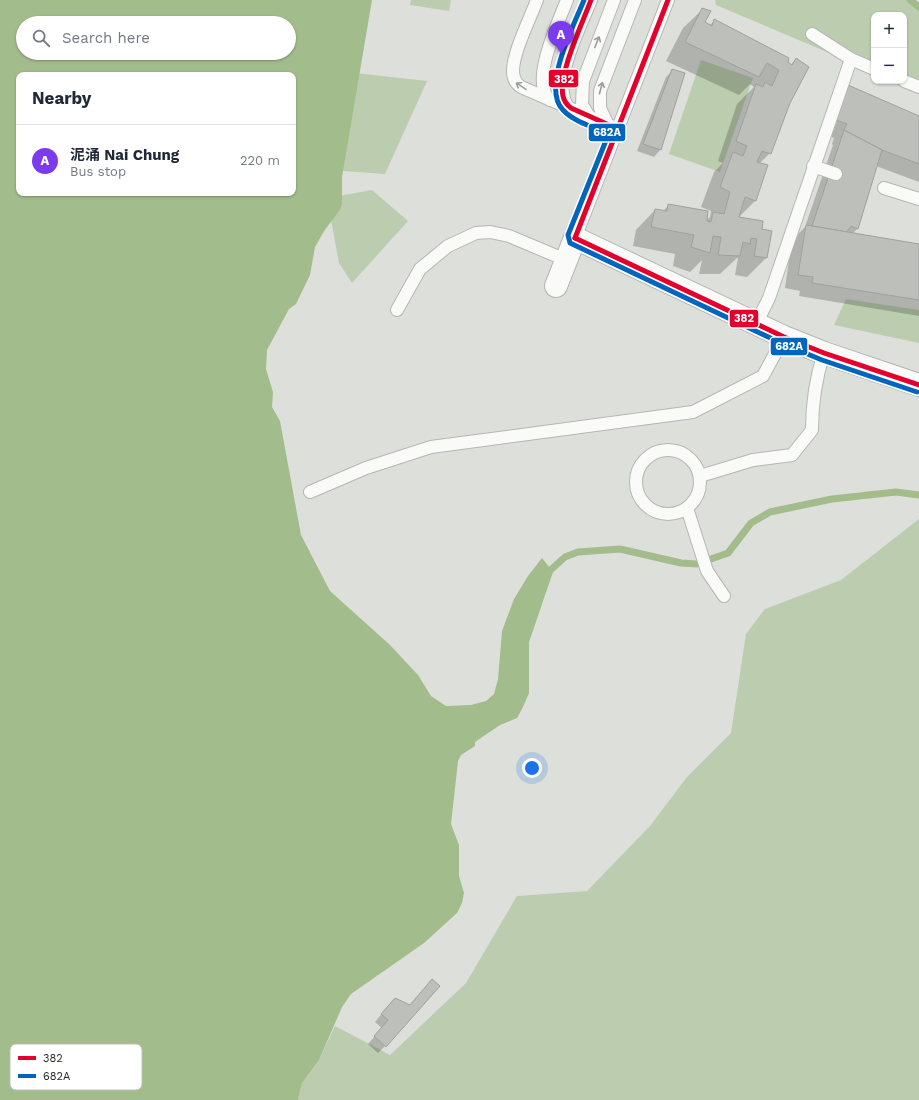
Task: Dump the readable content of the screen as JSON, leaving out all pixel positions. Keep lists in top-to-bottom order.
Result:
{
  "lines": ["transit line 382", "transit line 682A"],
  "legend": ["382", "682A"],
  "page": {
    "map_buttons": ["+", "−"],
    "search": "Search here",
    "pins": "A",
    "heading": "Nearby",
    "list": [
      {
        "mark": "A",
        "name": "泥涌 Nai Chung",
        "note": "Bus stop",
        "value": "220 m"
      }
    ]
  }
}
